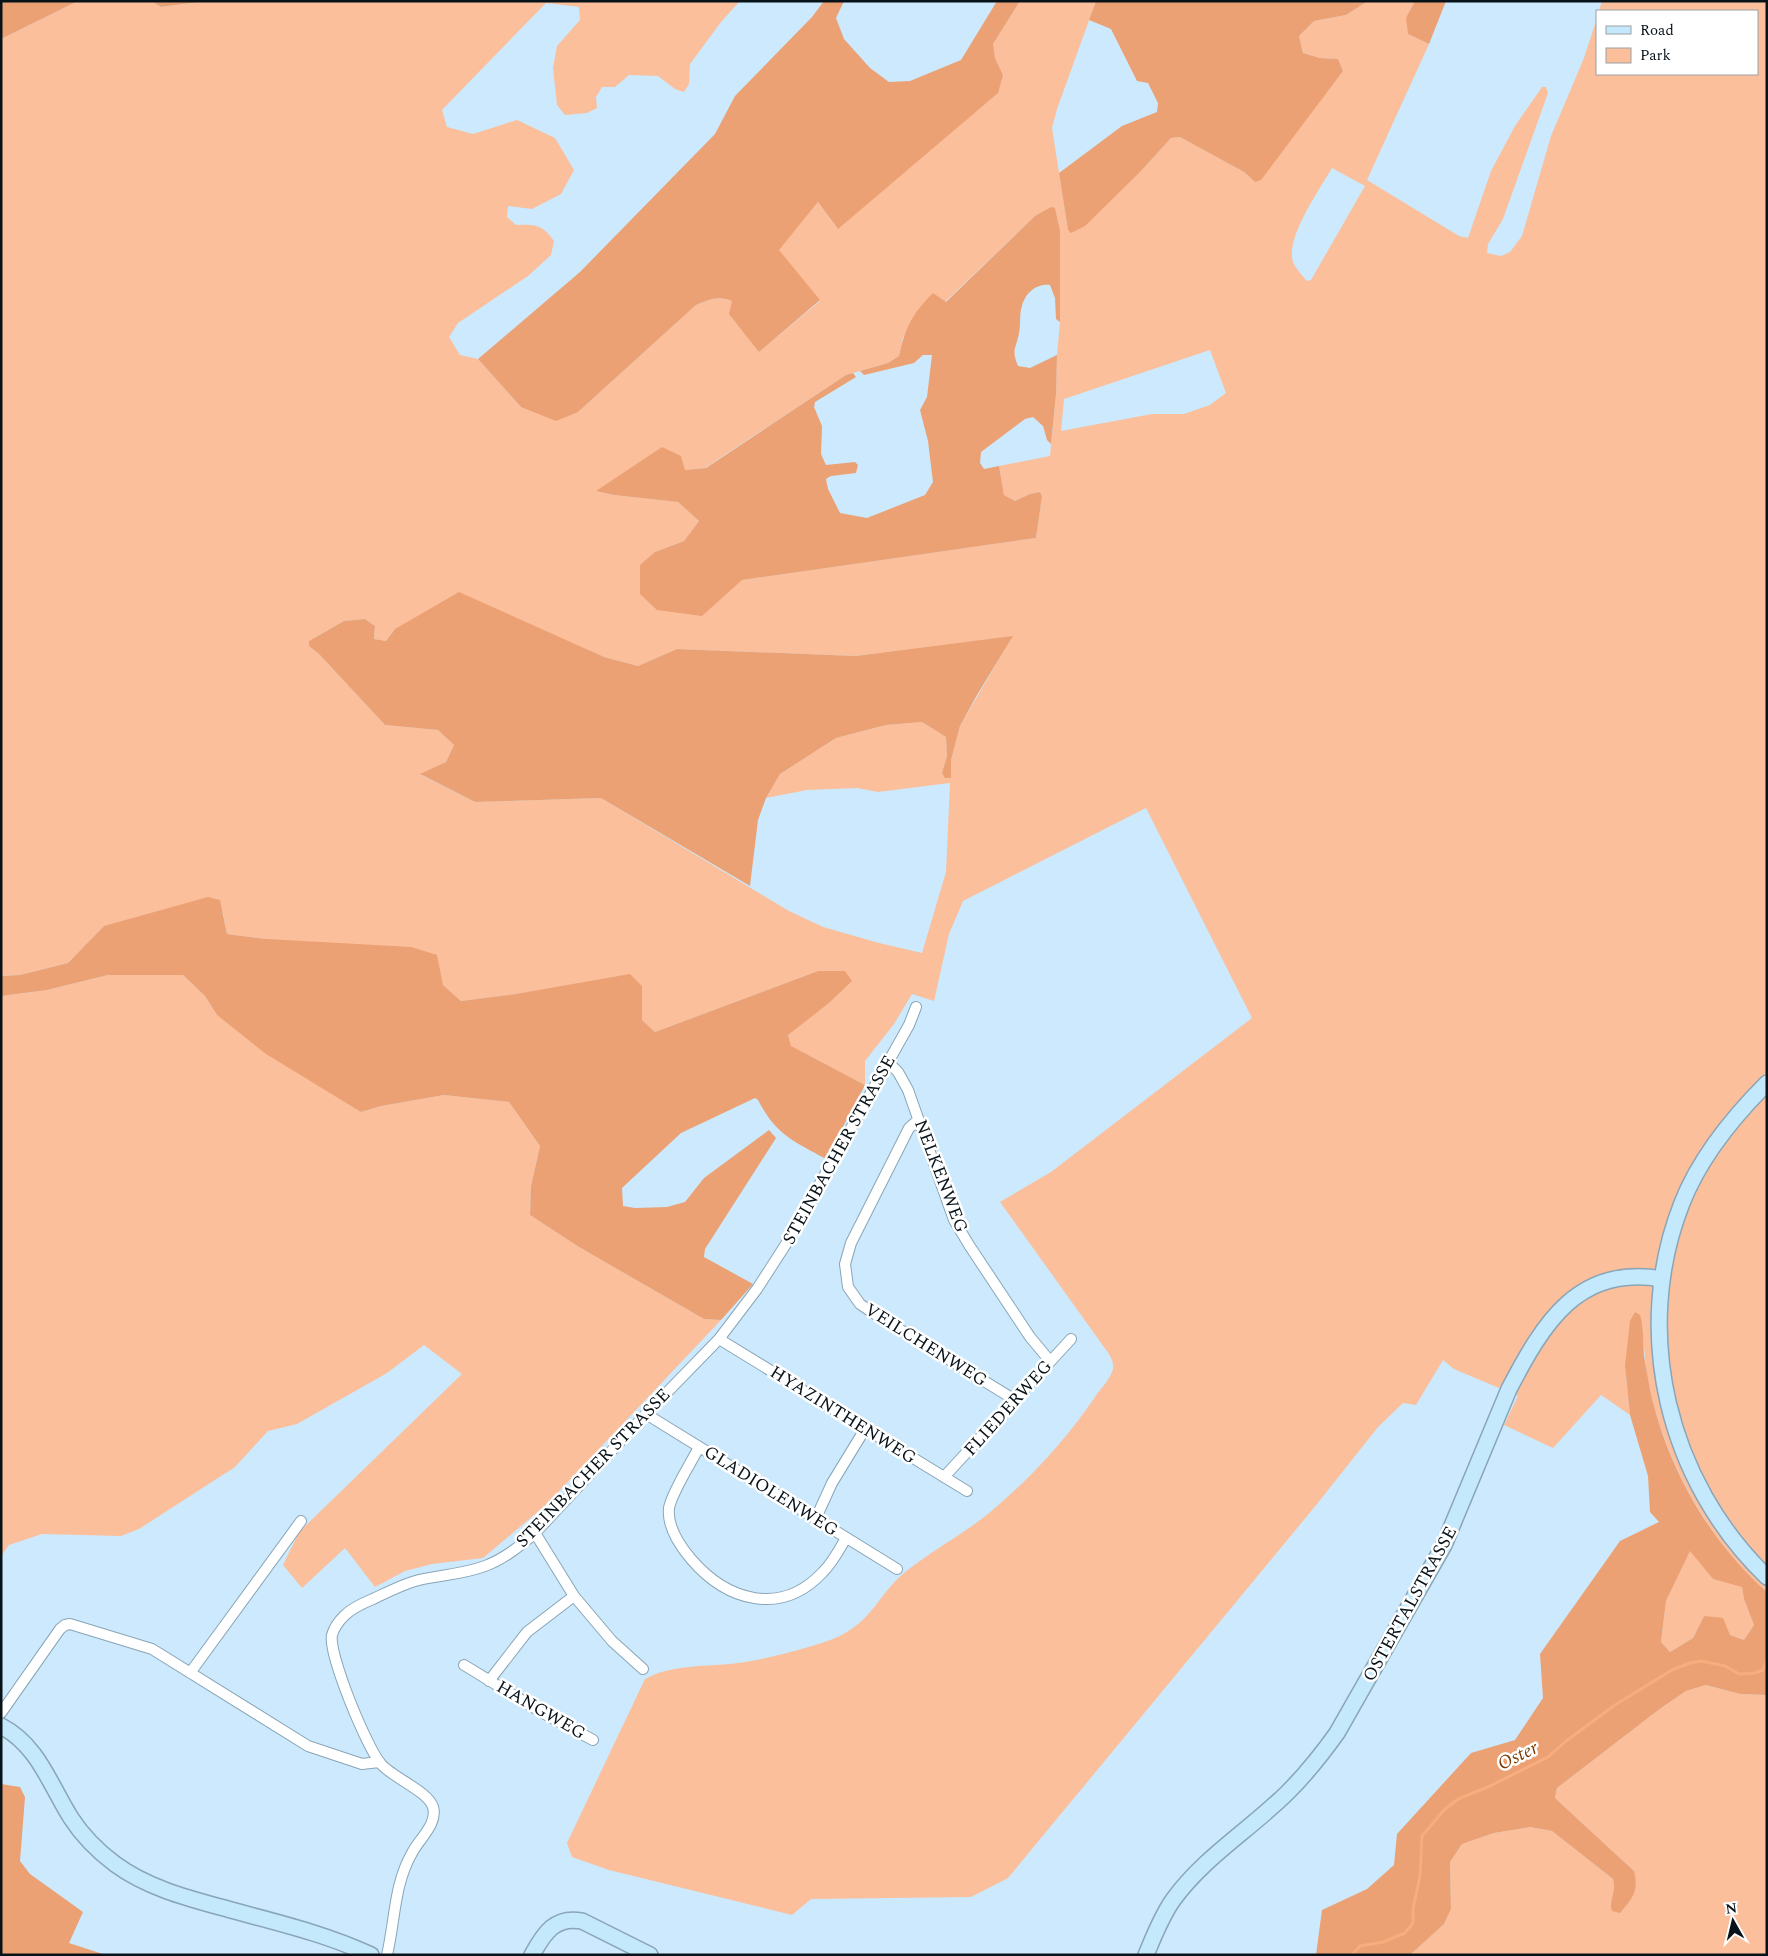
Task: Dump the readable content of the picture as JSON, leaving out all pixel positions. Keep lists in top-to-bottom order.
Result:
{
  "streets": {
    "main road": ["OSTERTALSTRASSE"],
    "street": [
      "STEINBACHER STRASSE",
      "NELKENWEG",
      "VEILCHENWEG",
      "FLIEDERWEG",
      "HYAZINTHENWEG",
      "GLADIOLENWEG",
      "HANGWEG"
    ]
  },
  "crossings": [
    ["STEINBACHER STRASSE", "NELKENWEG"],
    ["STEINBACHER STRASSE", "HYAZINTHENWEG"],
    ["STEINBACHER STRASSE", "GLADIOLENWEG"],
    ["NELKENWEG", "VEILCHENWEG"],
    ["NELKENWEG", "FLIEDERWEG"],
    ["VEILCHENWEG", "FLIEDERWEG"],
    ["FLIEDERWEG", "HYAZINTHENWEG"]
  ],
  "water": ["Oster"],
  "legend": ["Road", "Park"],
  "north": "top"
}
